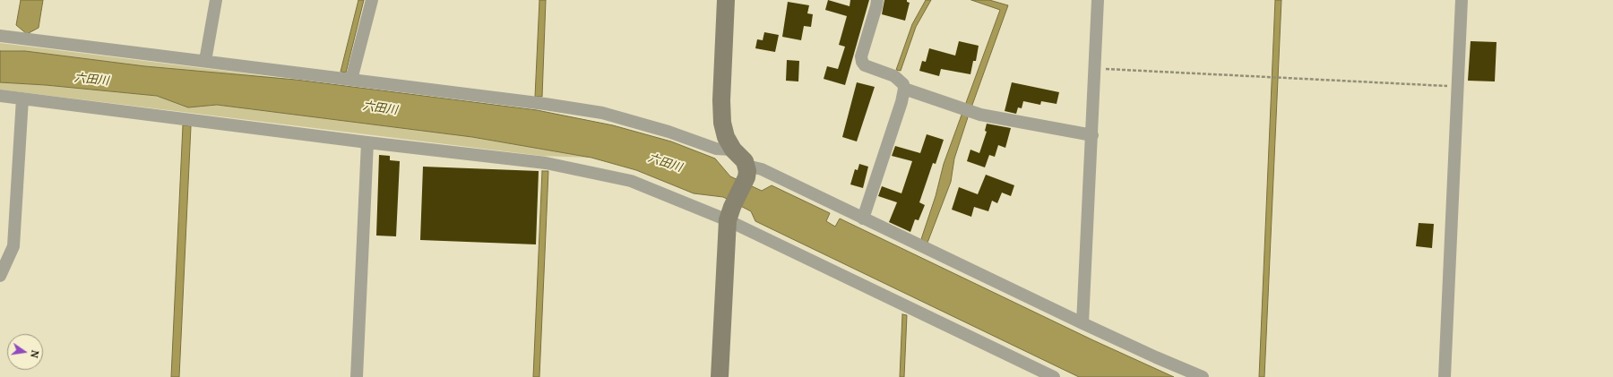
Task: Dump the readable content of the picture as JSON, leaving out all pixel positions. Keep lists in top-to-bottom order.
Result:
{
  "water": ["六田川"],
  "north": "right"
}
